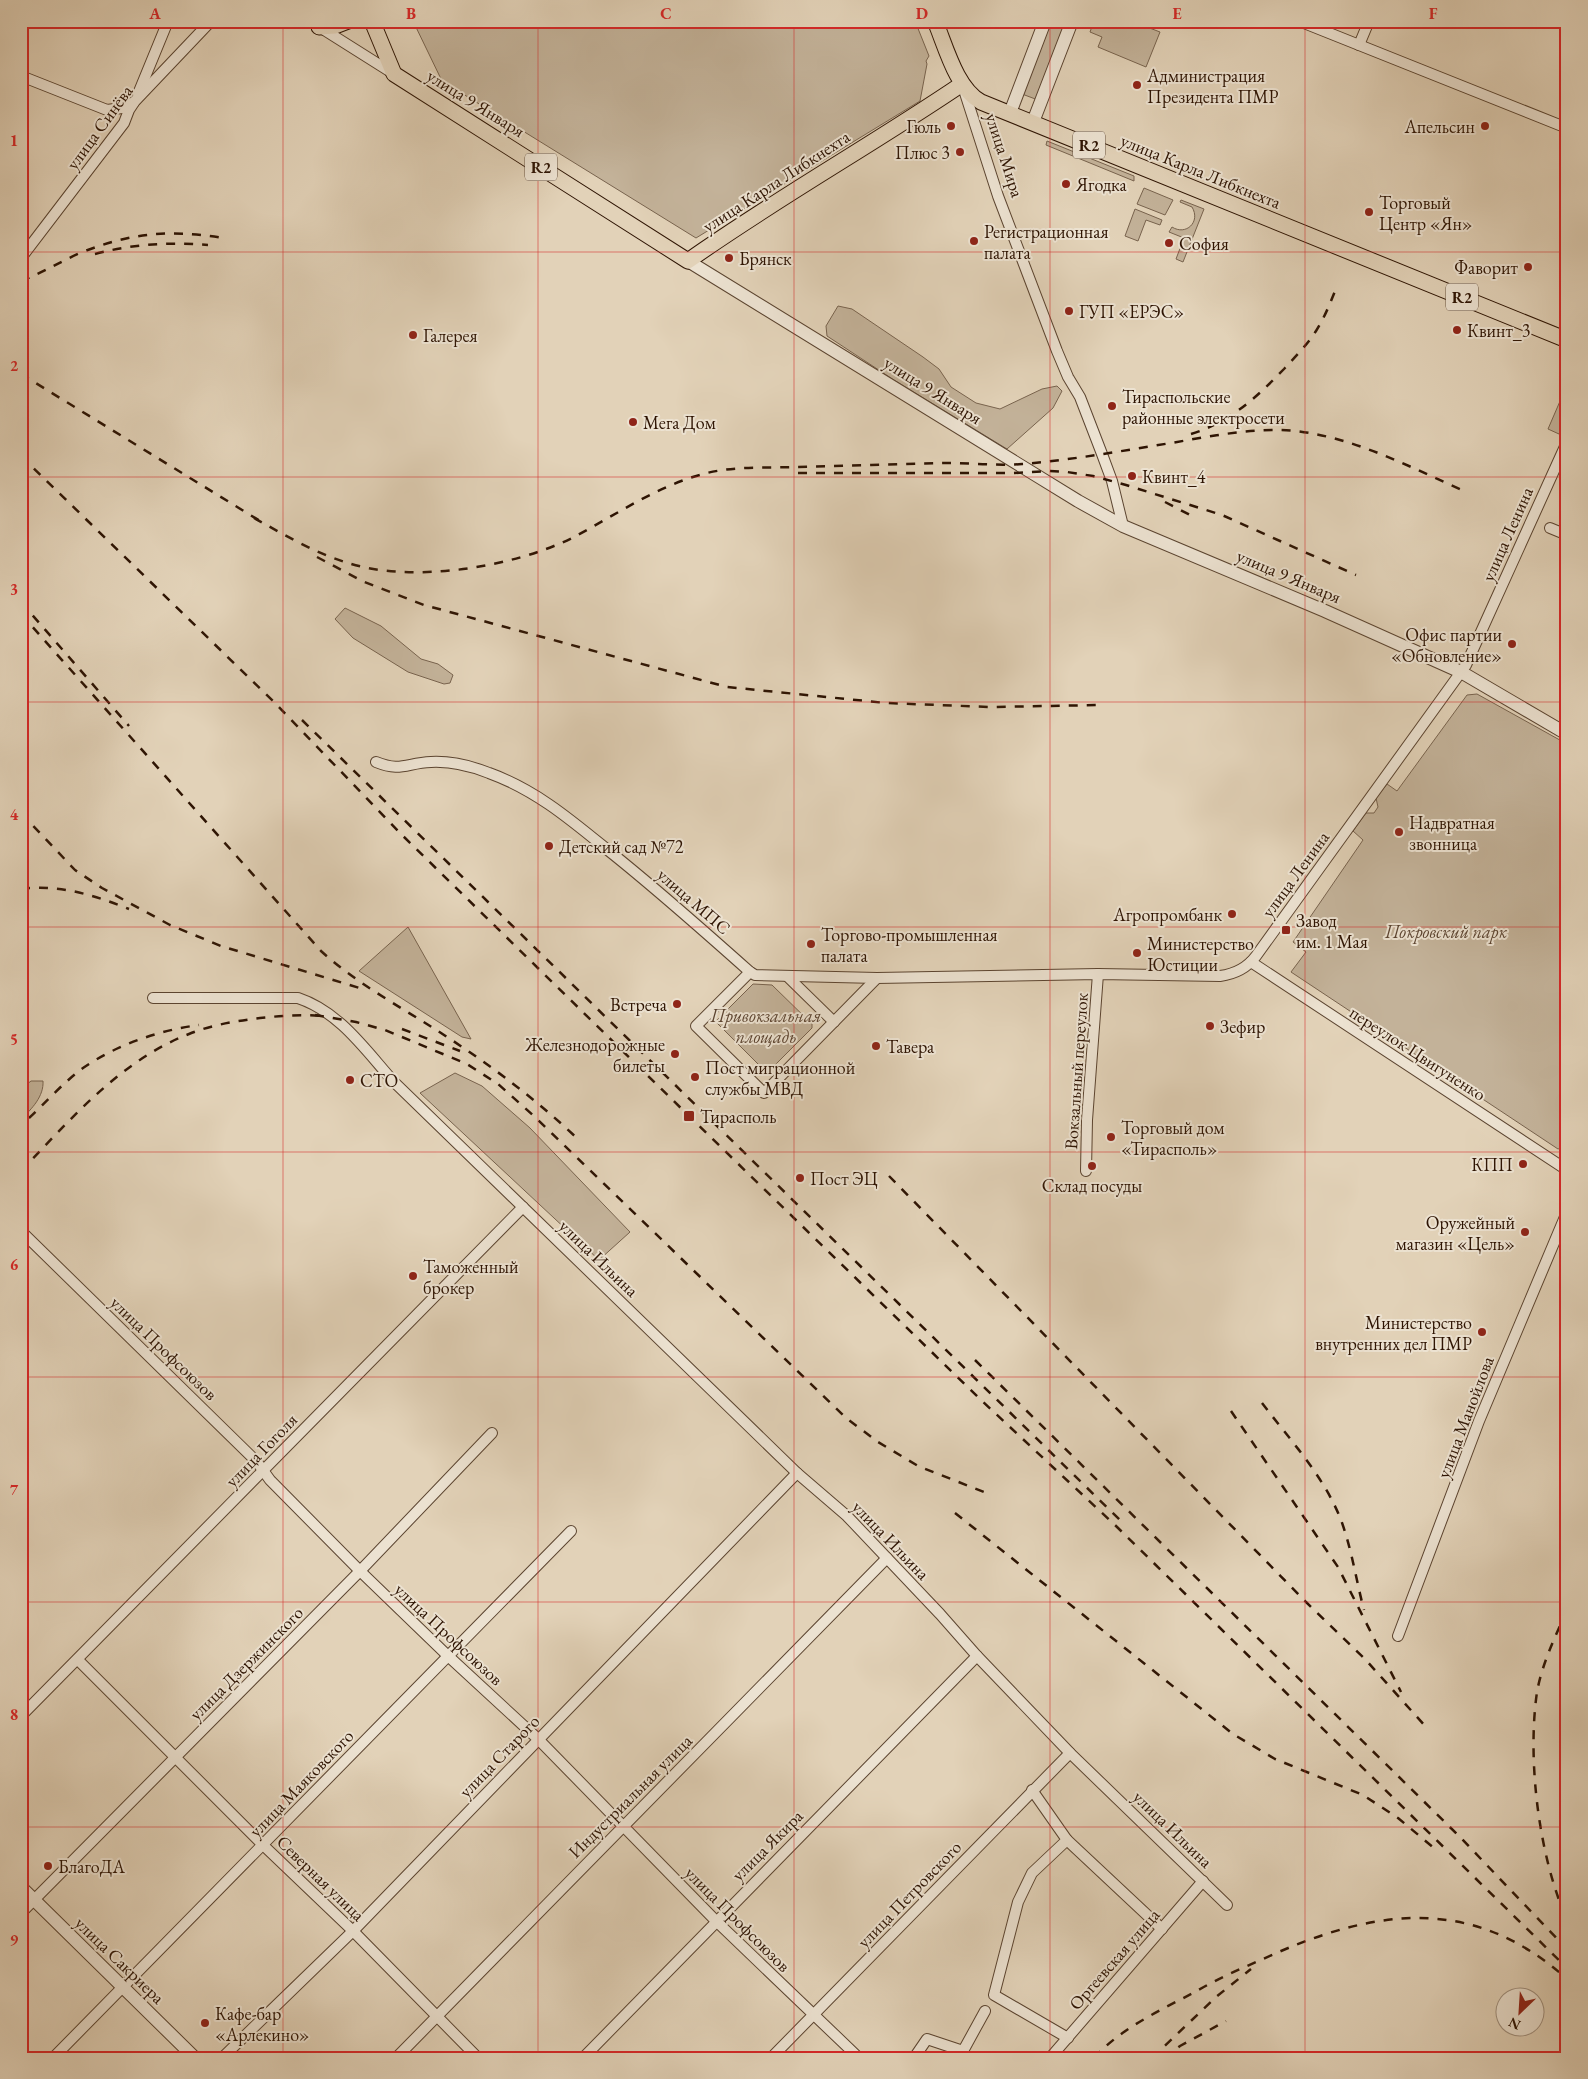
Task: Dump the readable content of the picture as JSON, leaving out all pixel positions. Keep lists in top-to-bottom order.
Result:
{
  "streets": {
    "main road": [
      "улица 9 Января",
      "R2",
      "улица Мира",
      "улица Карла Либкнехта"
    ],
    "street": [
      "улица Синёва",
      "улица Ленина",
      "улица МПС",
      "переулок Цвигуненко",
      "Вокзальный переулок",
      "улица Ильина",
      "улица Профсоюзов",
      "улица Манойлова",
      "улица Гоголя",
      "улица Дзержинского",
      "улица Старого",
      "улица Маяковского",
      "Индустриальная улица",
      "улица Якира",
      "Северная улица",
      "улица Петровского",
      "Оргеевская улица",
      "улица Сакриера"
    ]
  },
  "crossings": [
    ["улица 9 Января", "улица Мира"],
    ["улица 9 Января", "улица Карла Либкнехта"],
    ["улица 9 Января", "улица Ленина"],
    ["улица Мира", "улица Карла Либкнехта"],
    ["улица Ленина", "улица МПС"],
    ["улица Ленина", "переулок Цвигуненко"],
    ["улица Ленина", "Вокзальный переулок"],
    ["улица Ильина", "улица Гоголя"],
    ["улица Ильина", "улица Старого"],
    ["улица Ильина", "Индустриальная улица"],
    ["улица Ильина", "улица Якира"],
    ["улица Ильина", "улица Петровского"],
    ["улица Ильина", "Оргеевская улица"],
    ["улица Профсоюзов", "улица Гоголя"],
    ["улица Профсоюзов", "улица Дзержинского"],
    ["улица Профсоюзов", "улица Старого"],
    ["улица Профсоюзов", "улица Маяковского"],
    ["улица Профсоюзов", "Индустриальная улица"],
    ["улица Профсоюзов", "улица Якира"],
    ["улица Профсоюзов", "улица Петровского"],
    ["улица Гоголя", "Северная улица"],
    ["улица Дзержинского", "Северная улица"],
    ["улица Дзержинского", "улица Сакриера"],
    ["улица Старого", "Северная улица"],
    ["улица Маяковского", "Северная улица"],
    ["улица Маяковского", "улица Сакриера"],
    ["Индустриальная улица", "Северная улица"]
  ],
  "parks": ["Покровский парк", "Привокзальная площадь"],
  "places": {
    "other": [
      "Администрация Президента ПМР",
      "Гюль",
      "Апельсин",
      "Плюс 3",
      "Ягодка",
      "Торговый Центр «Ян»",
      "Регистрационная палата",
      "София",
      "Брянск",
      "Фаворит",
      "ГУП «ЕРЭС»",
      "Квинт_3",
      "Галерея",
      "Тираспольские районные электросети",
      "Мега Дом",
      "Квинт_4",
      "Офис партии «Обновление»",
      "Надвратная звонница",
      "Детский сад №72",
      "Агропромбанк",
      "Торгово-промышленная палата",
      "Министерство Юстиции",
      "Встреча",
      "Зефир",
      "Тавера",
      "Железнодорожные билеты",
      "Пост миграционной службы МВД",
      "СТО",
      "Торговый дом «Тирасполь»",
      "КПП",
      "Склад посуды",
      "Пост ЭЦ",
      "Оружейный магазин «Цель»",
      "Таможенный брокер",
      "Министерство внутренних дел ПМР",
      "БлагоДА",
      "Кафе-бар «Арлекино»"
    ],
    "transit": ["Завод им. 1 Мая", "Тирасполь"]
  },
  "north": "bottom left",
  "grid": {
    "columns": [
      "A",
      "B",
      "C",
      "D",
      "E",
      "F"
    ],
    "rows": [
      "1",
      "2",
      "3",
      "4",
      "5",
      "6",
      "7",
      "8",
      "9"
    ]
  }
}
